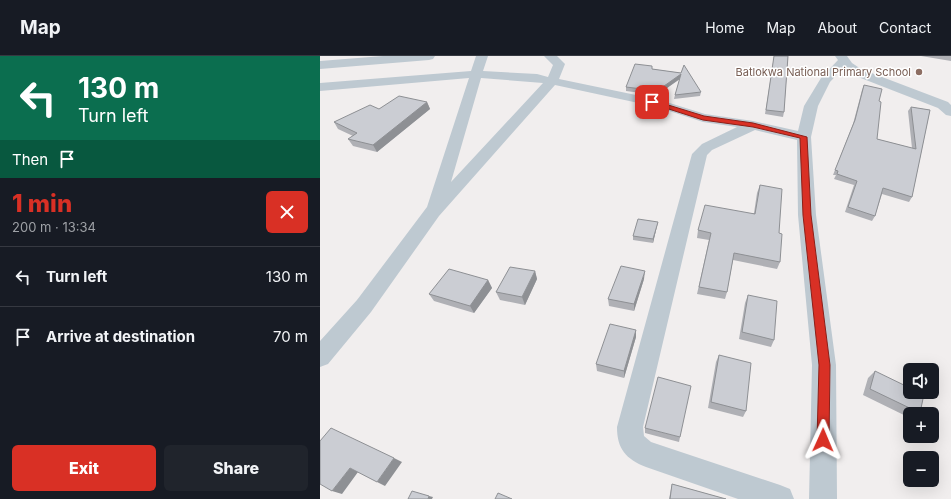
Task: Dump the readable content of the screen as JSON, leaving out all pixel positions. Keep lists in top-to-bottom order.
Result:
{
  "places": ["Batlokwa National Primary School"],
  "page": {
    "header": "Map",
    "nav": [
      "Home",
      "Map",
      "About",
      "Contact"
    ],
    "turn": ["130 m", "Turn left"],
    "then": "Then",
    "heading": ["1 min", "200 m · 13:34"],
    "list": [
      {
        "name": "Turn left",
        "value": "130 m"
      },
      {
        "name": "Arrive at destination",
        "value": "70 m"
      }
    ],
    "map_buttons": ["+", "−"],
    "buttons": ["Exit", "Share"]
  }
}
